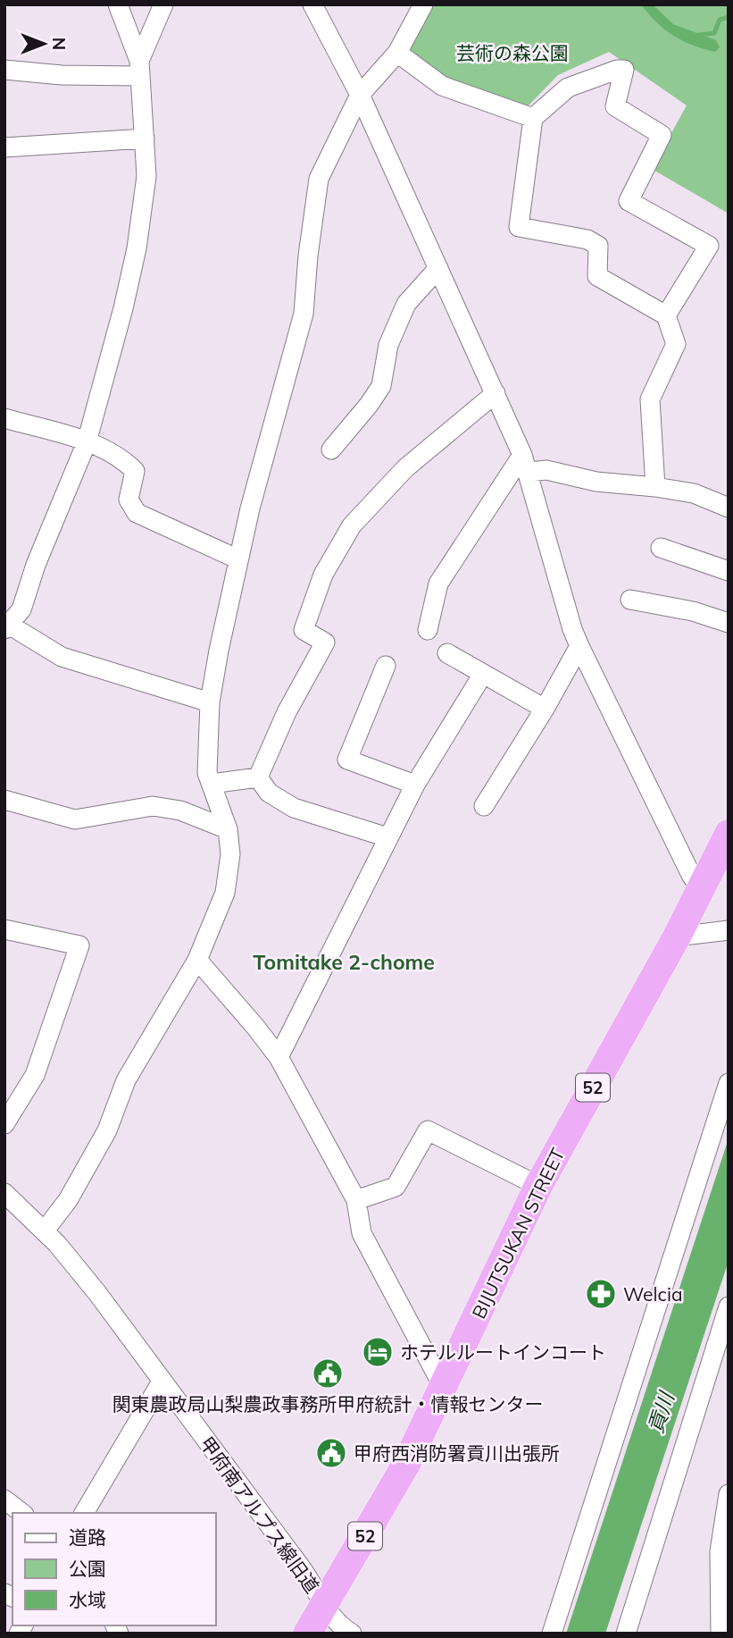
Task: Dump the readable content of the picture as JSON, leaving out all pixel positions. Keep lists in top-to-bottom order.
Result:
{
  "streets": {
    "highway": ["52", "BIJUTSUKAN STREET"],
    "street": ["甲府南アルプス線旧道"]
  },
  "crossings": [
    ["BIJUTSUKAN STREET", "甲府南アルプス線旧道"]
  ],
  "districts": ["Tomitake 2-chome"],
  "water": ["貢川"],
  "parks": ["芸術の森公園"],
  "places": {
    "pharmacy": ["Welcia"],
    "hotel": ["ホテルルートインコート"],
    "public building": ["関東農政局山梨農政事務所甲府統計・情報センター", "甲府西消防署貢川出張所"]
  },
  "legend": ["道路", "公園", "水域"],
  "north": "right"
}
